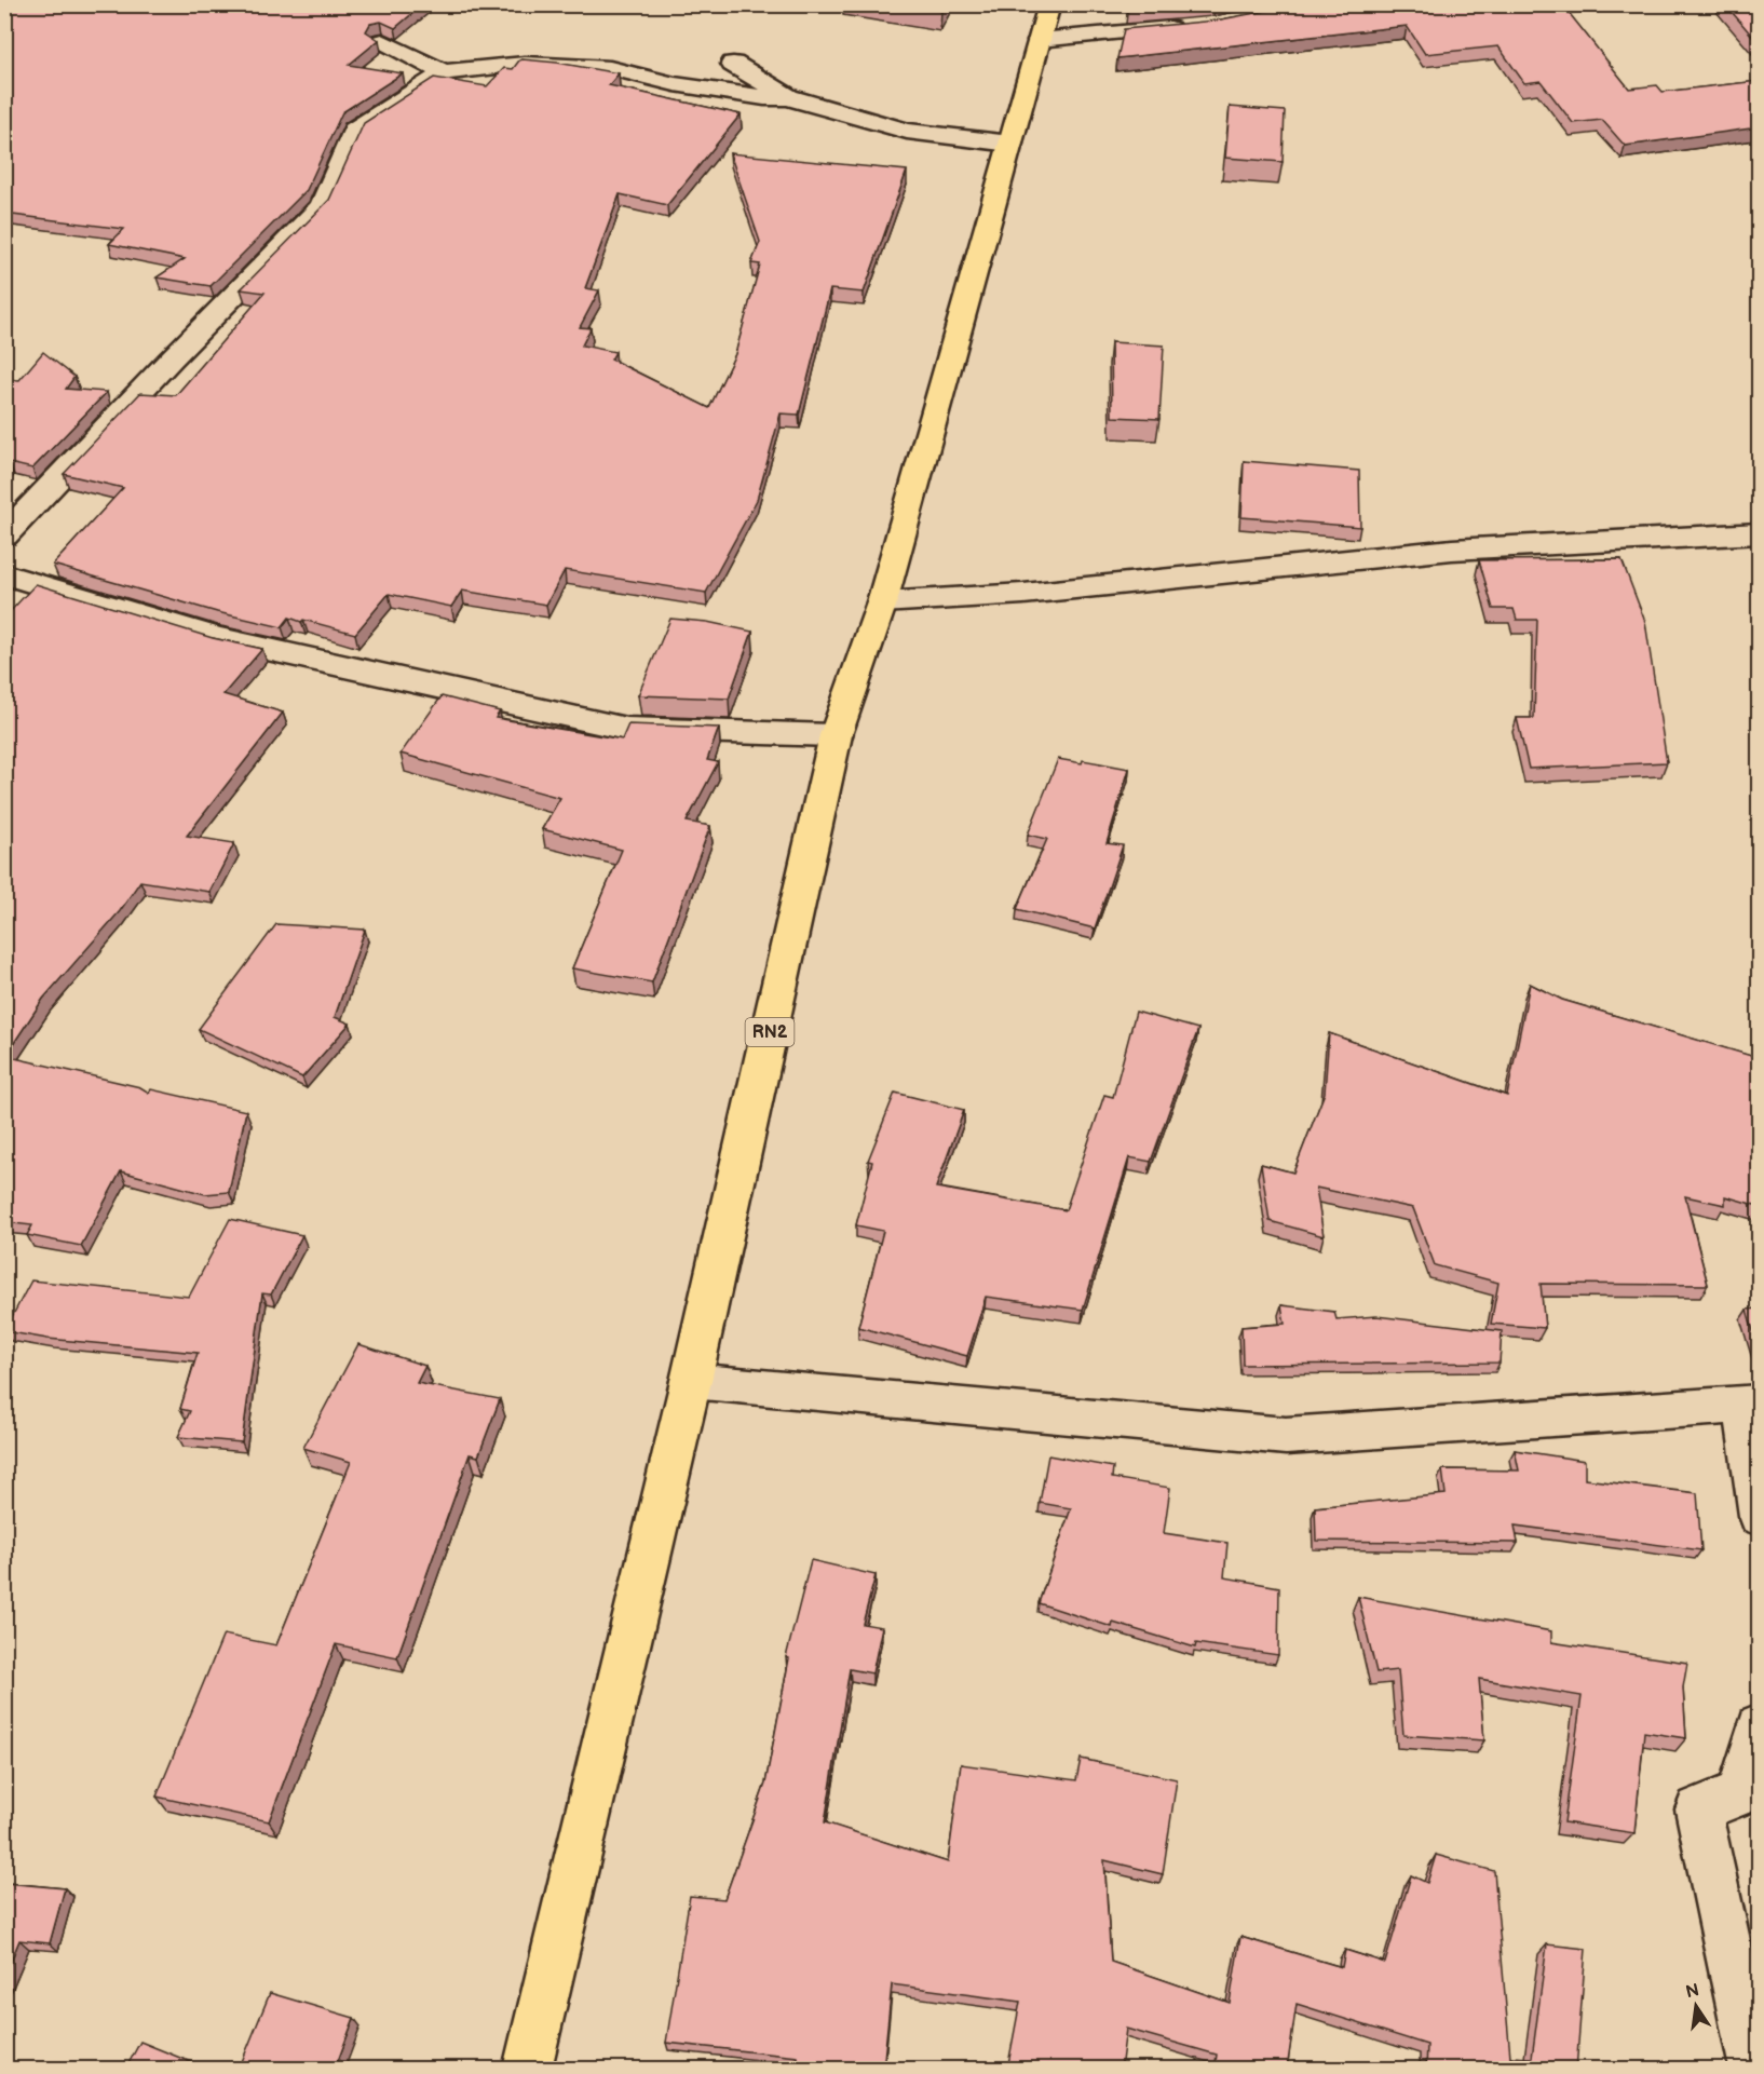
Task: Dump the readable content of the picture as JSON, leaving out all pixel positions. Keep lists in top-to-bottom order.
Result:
{
  "streets": {
    "highway": ["RN2"]
  },
  "north": "top"
}
